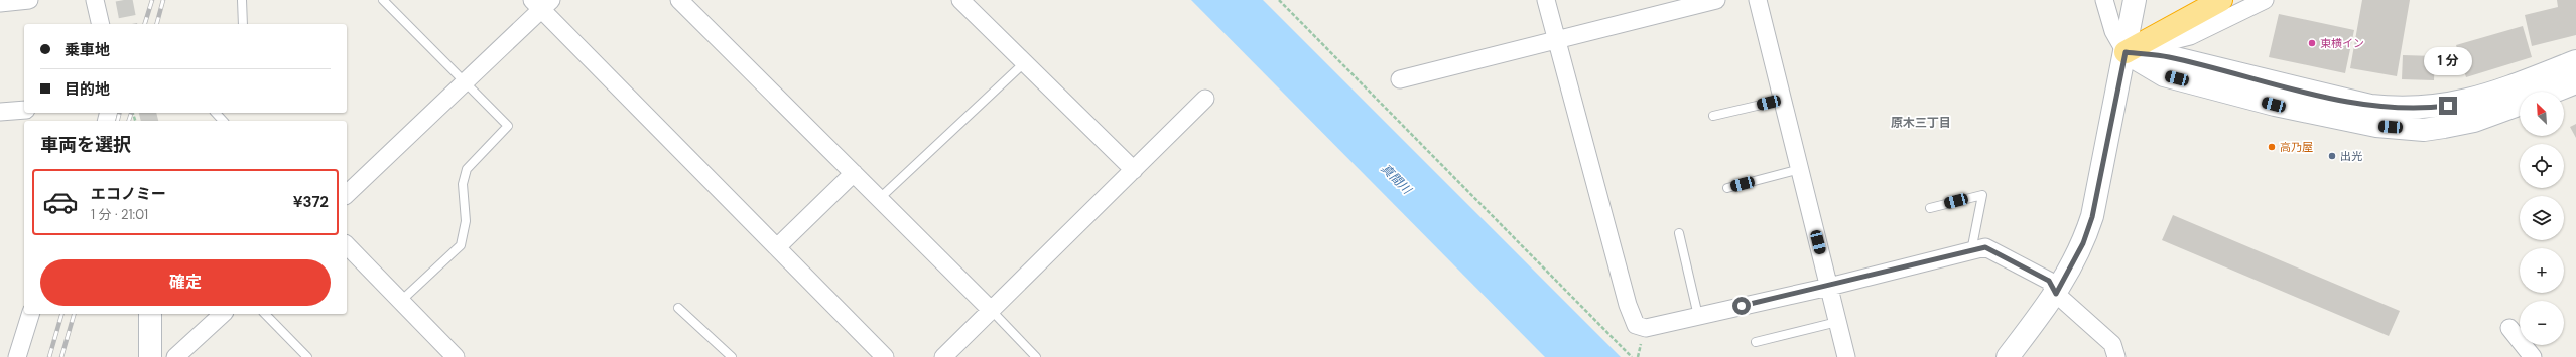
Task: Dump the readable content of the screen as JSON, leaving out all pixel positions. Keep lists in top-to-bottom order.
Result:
{
  "districts": ["原木三丁目"],
  "water": ["真間川"],
  "places": ["東横イン", "高乃屋", "出光"],
  "north": "top left",
  "page": {
    "banner": ["乗車地", "目的地"],
    "bubble": "1 分",
    "map_buttons": ["+", "−"],
    "heading": "車両を選択",
    "list": [
      {
        "name": "エコノミー",
        "note": "1 分 · 21:01",
        "value": "¥372"
      }
    ],
    "buttons": "確定"
  }
}
